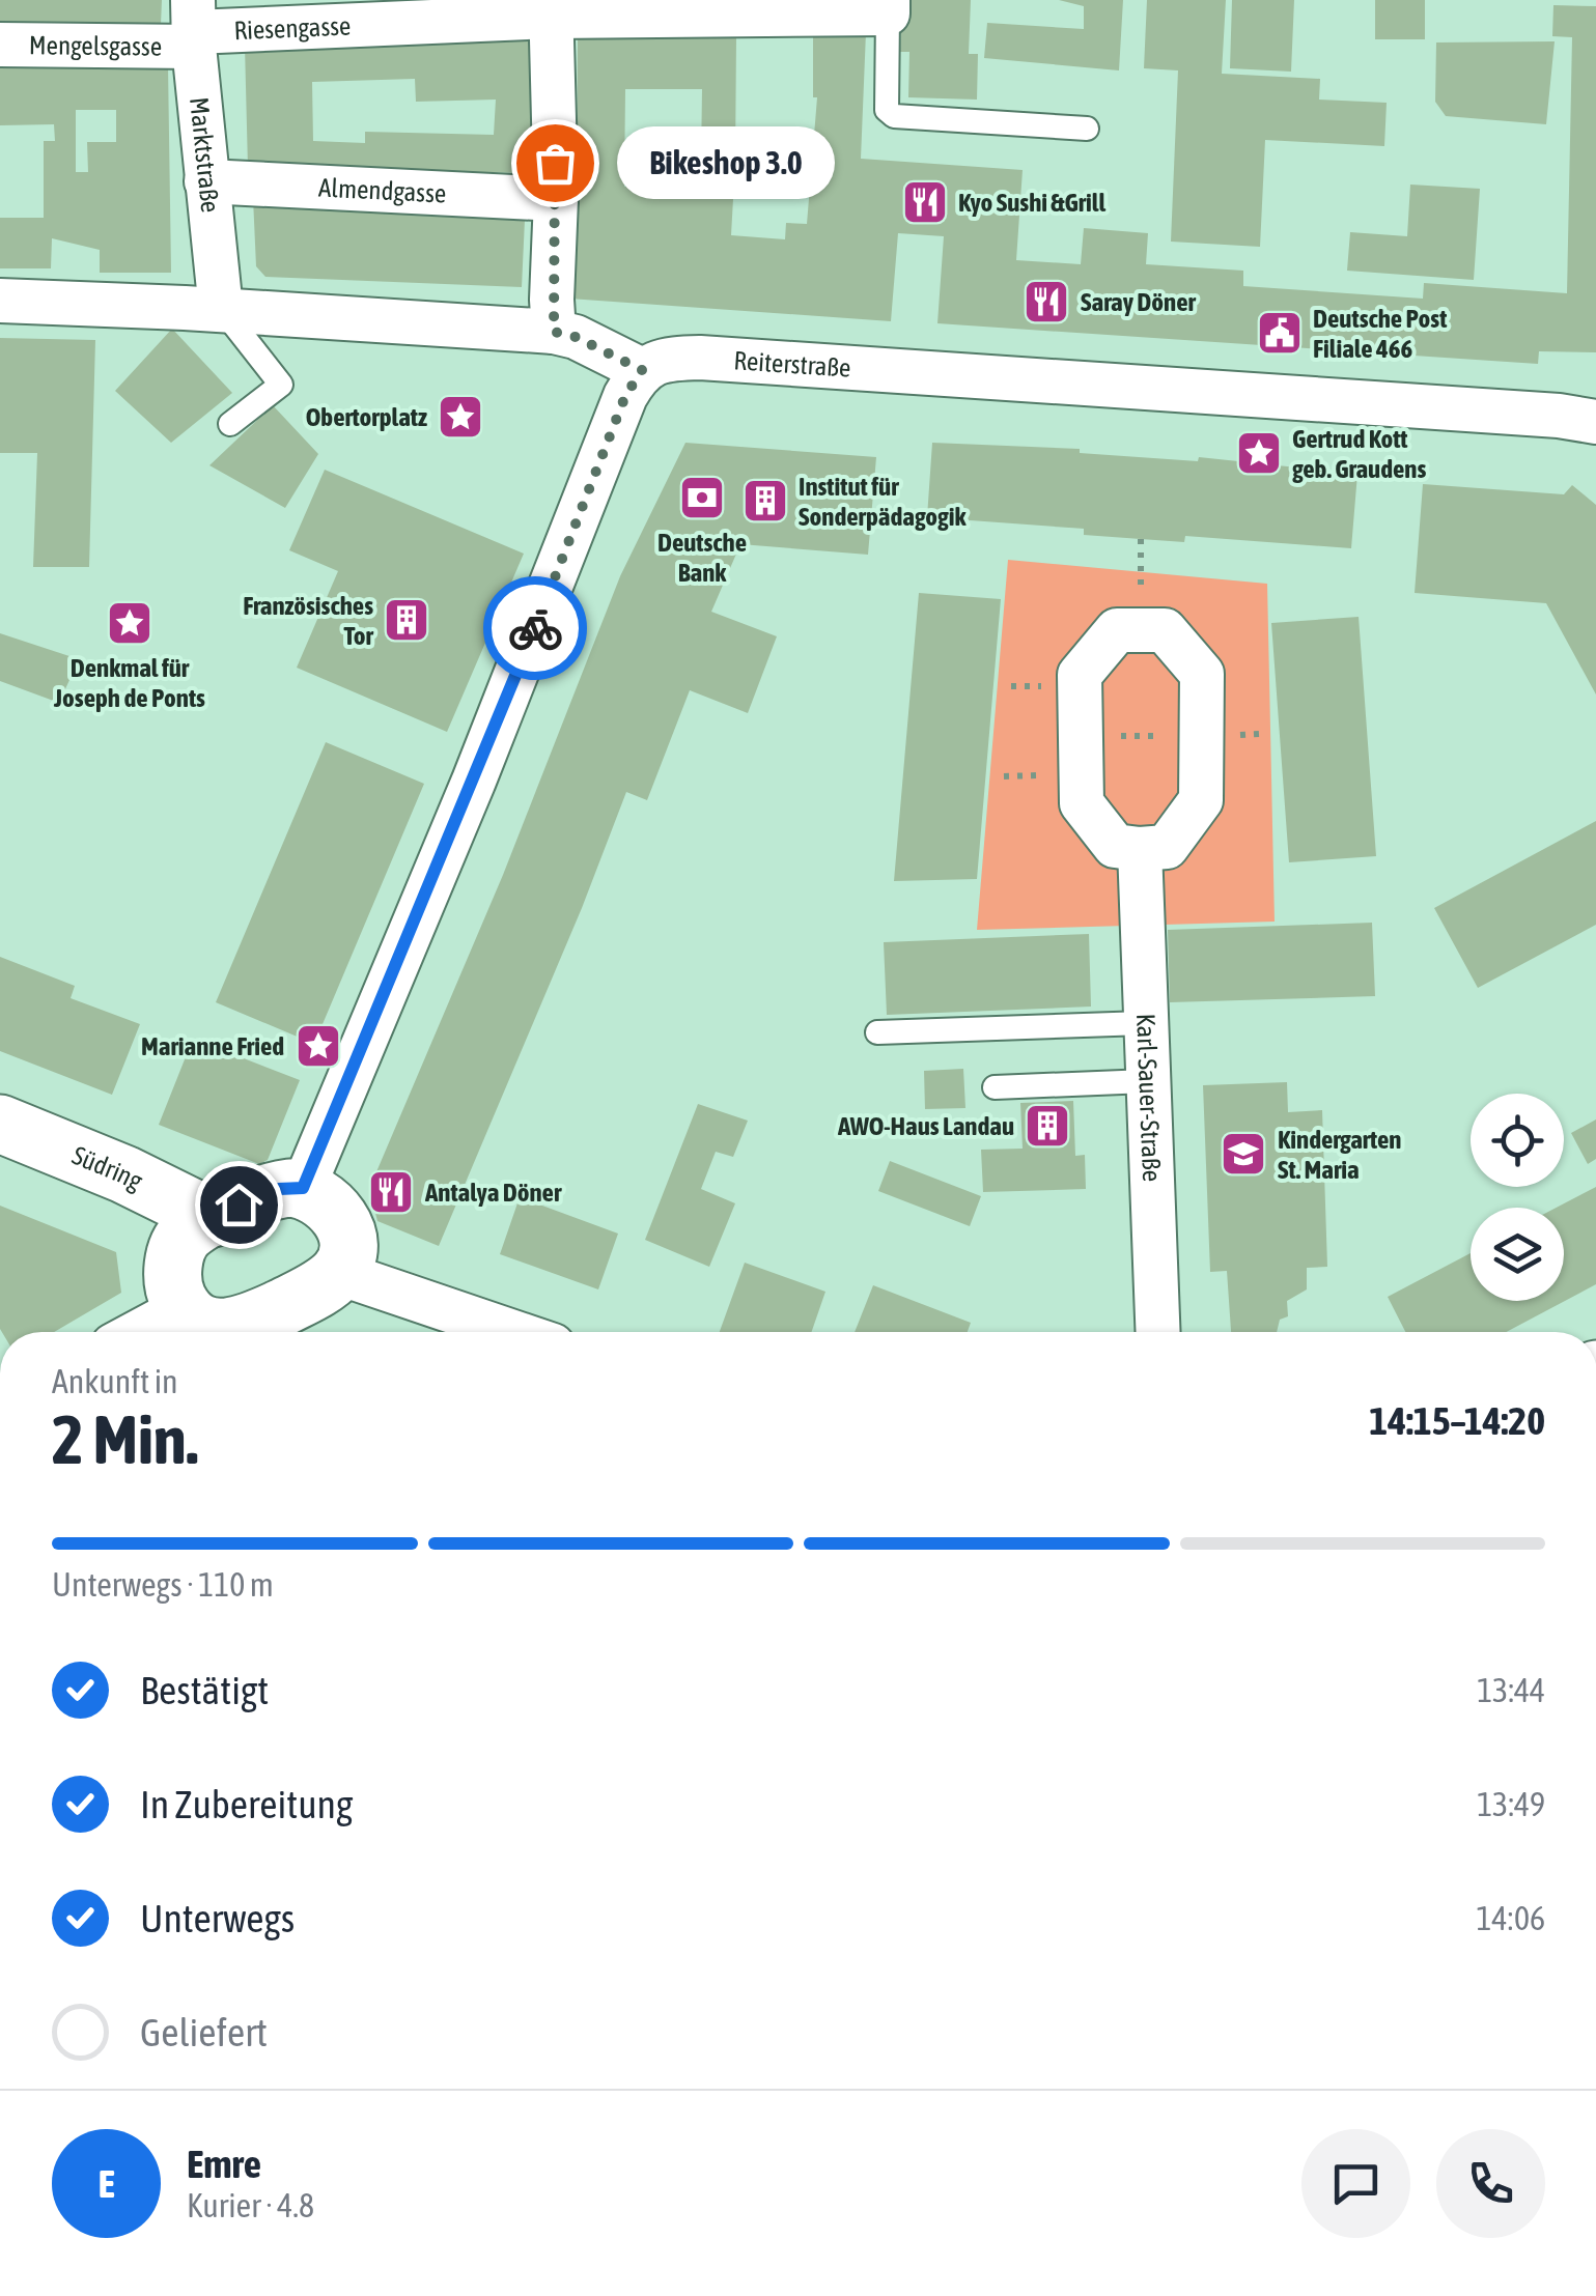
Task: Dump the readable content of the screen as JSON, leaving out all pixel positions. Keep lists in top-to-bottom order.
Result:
{
  "streets": {
    "street": [
      "Riesengasse",
      "Mengelsgasse",
      "Marktstraße",
      "Almendgasse",
      "Reiterstraße",
      "Karl-Sauer-Straße",
      "Südring"
    ]
  },
  "crossings": [
    ["Riesengasse", "Mengelsgasse"],
    ["Riesengasse", "Marktstraße"],
    ["Mengelsgasse", "Marktstraße"],
    ["Marktstraße", "Almendgasse"]
  ],
  "places": {
    "other": ["Bikeshop 3.0"],
    "restaurant": ["Kyo Sushi &Grill", "Saray Döner", "Antalya Döner"],
    "public building": ["Deutsche Post Filiale 466"],
    "place": [
      "Obertorplatz",
      "Gertrud Kott geb. Graudens",
      "Denkmal für Joseph de Ponts",
      "Marianne Fried"
    ],
    "bank": ["Deutsche Bank"],
    "building": ["Institut für Sonderpädagogik", "Französisches Tor", "AWO-Haus Landau"],
    "school or university": ["Kindergarten St. Maria"]
  },
  "page": {
    "bubble": "Bikeshop 3.0",
    "heading": ["2 Min.", "Ankunft in", "14:15–14:20"],
    "panel": ["Emre", "Kurier · 4.8"],
    "bar": "Unterwegs · 110 m",
    "list": [
      ["Bestätigt", "13:44"],
      ["In Zubereitung", "13:49"],
      ["Unterwegs", "14:06"],
      "Geliefert"
    ],
    "round": "E"
  }
}
